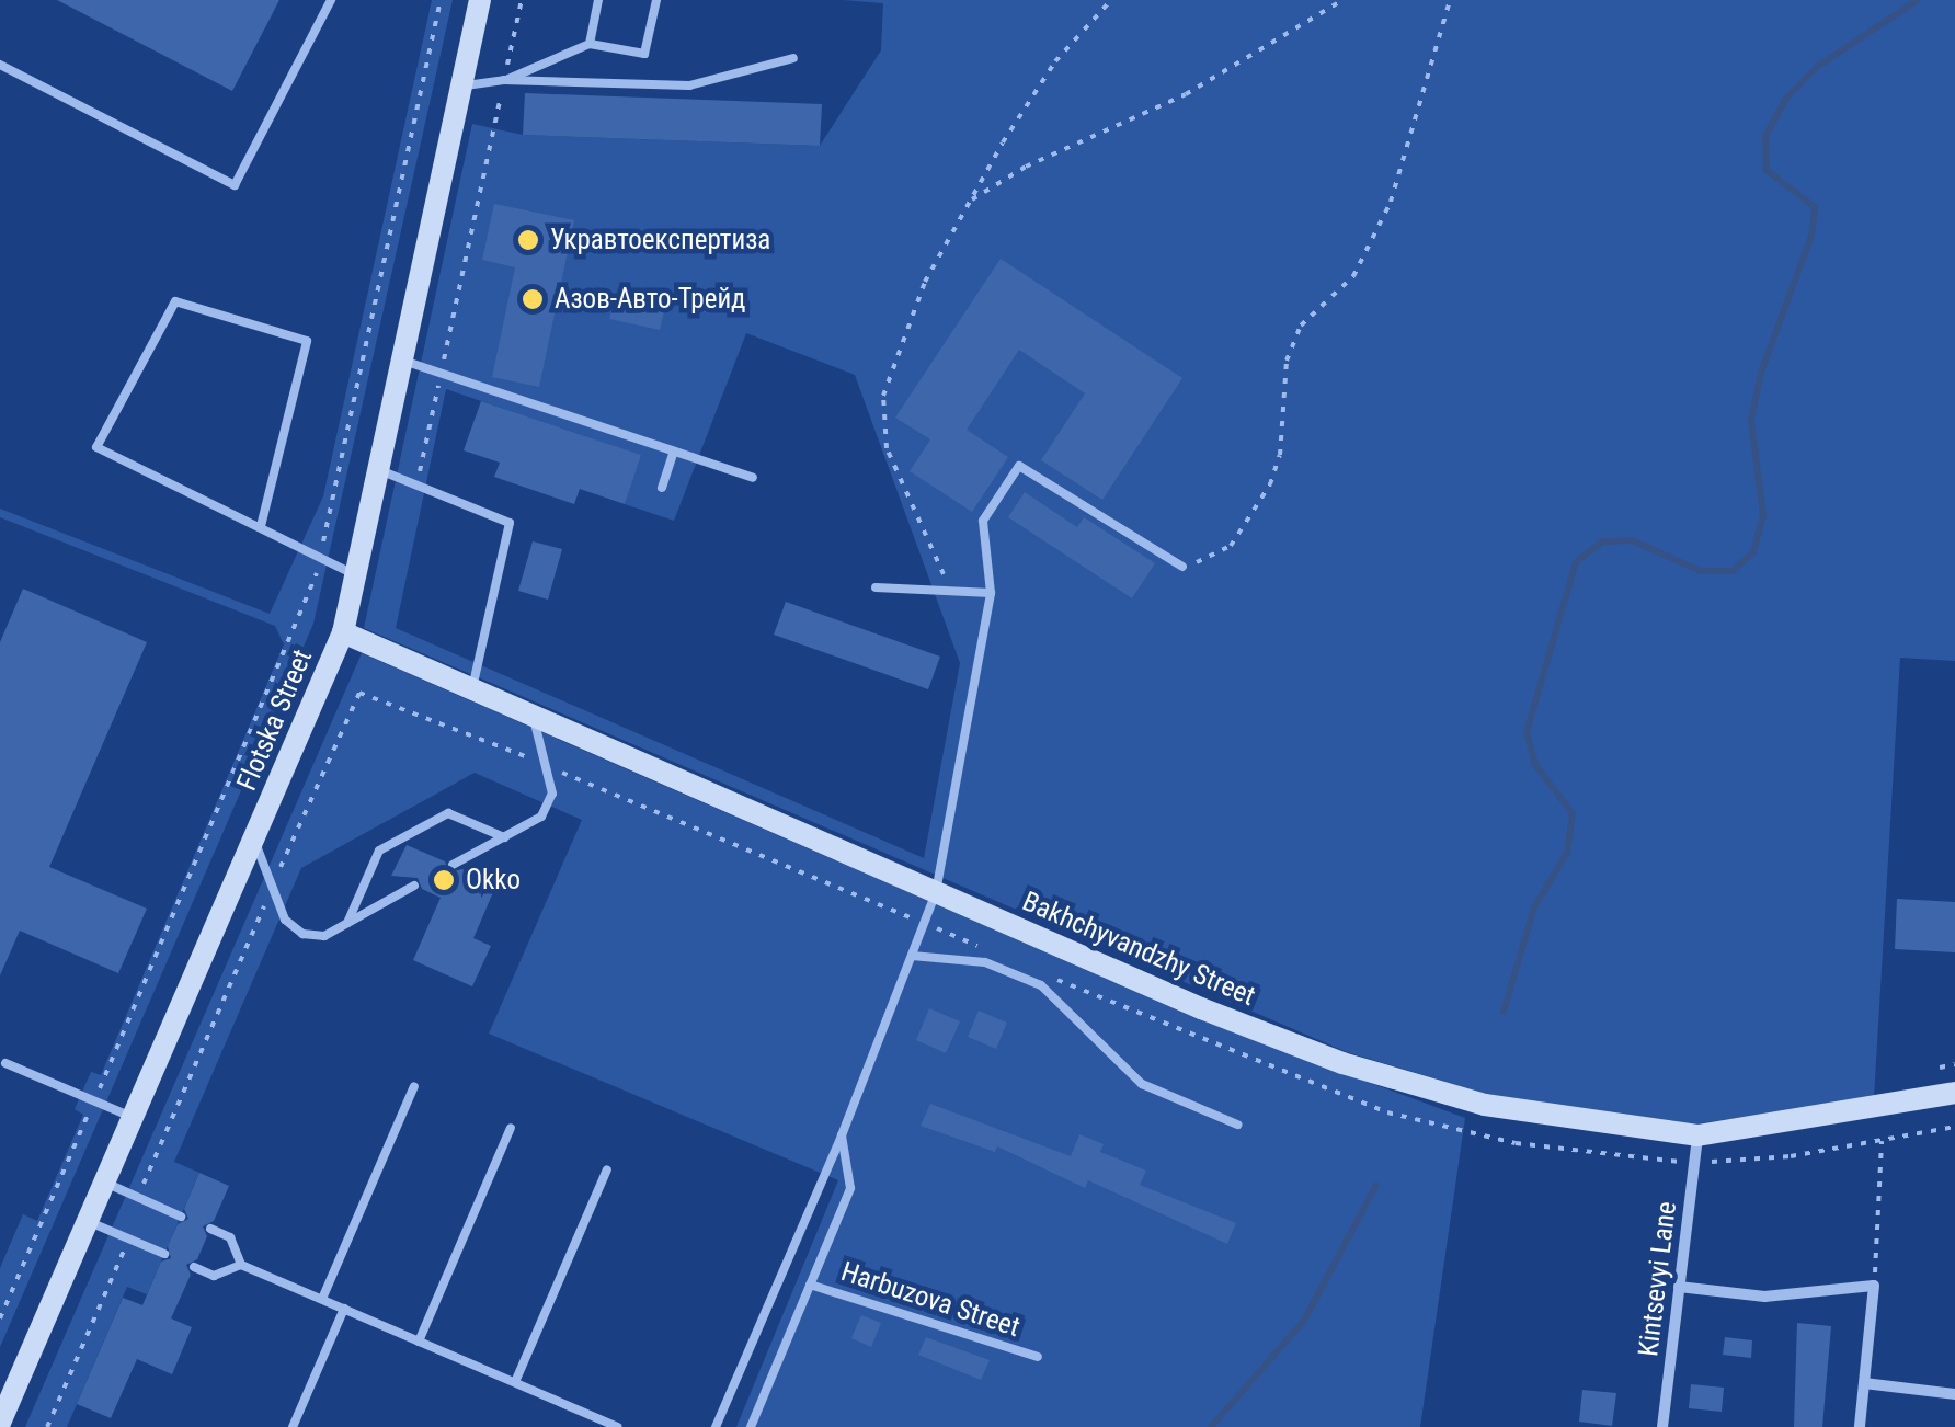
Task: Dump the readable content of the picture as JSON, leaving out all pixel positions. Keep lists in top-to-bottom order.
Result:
{
  "streets": {
    "street": ["Flotska Street", "Bakhchyvandzhy Street", "Kintsevyi Lane"],
    "lane": ["Harbuzova Street"]
  },
  "crossings": [
    ["Flotska Street", "Bakhchyvandzhy Street"],
    ["Bakhchyvandzhy Street", "Kintsevyi Lane"]
  ],
  "places": ["Укравтоекспертиза", "Азов-Авто-Трейд", "Okko"]
}
